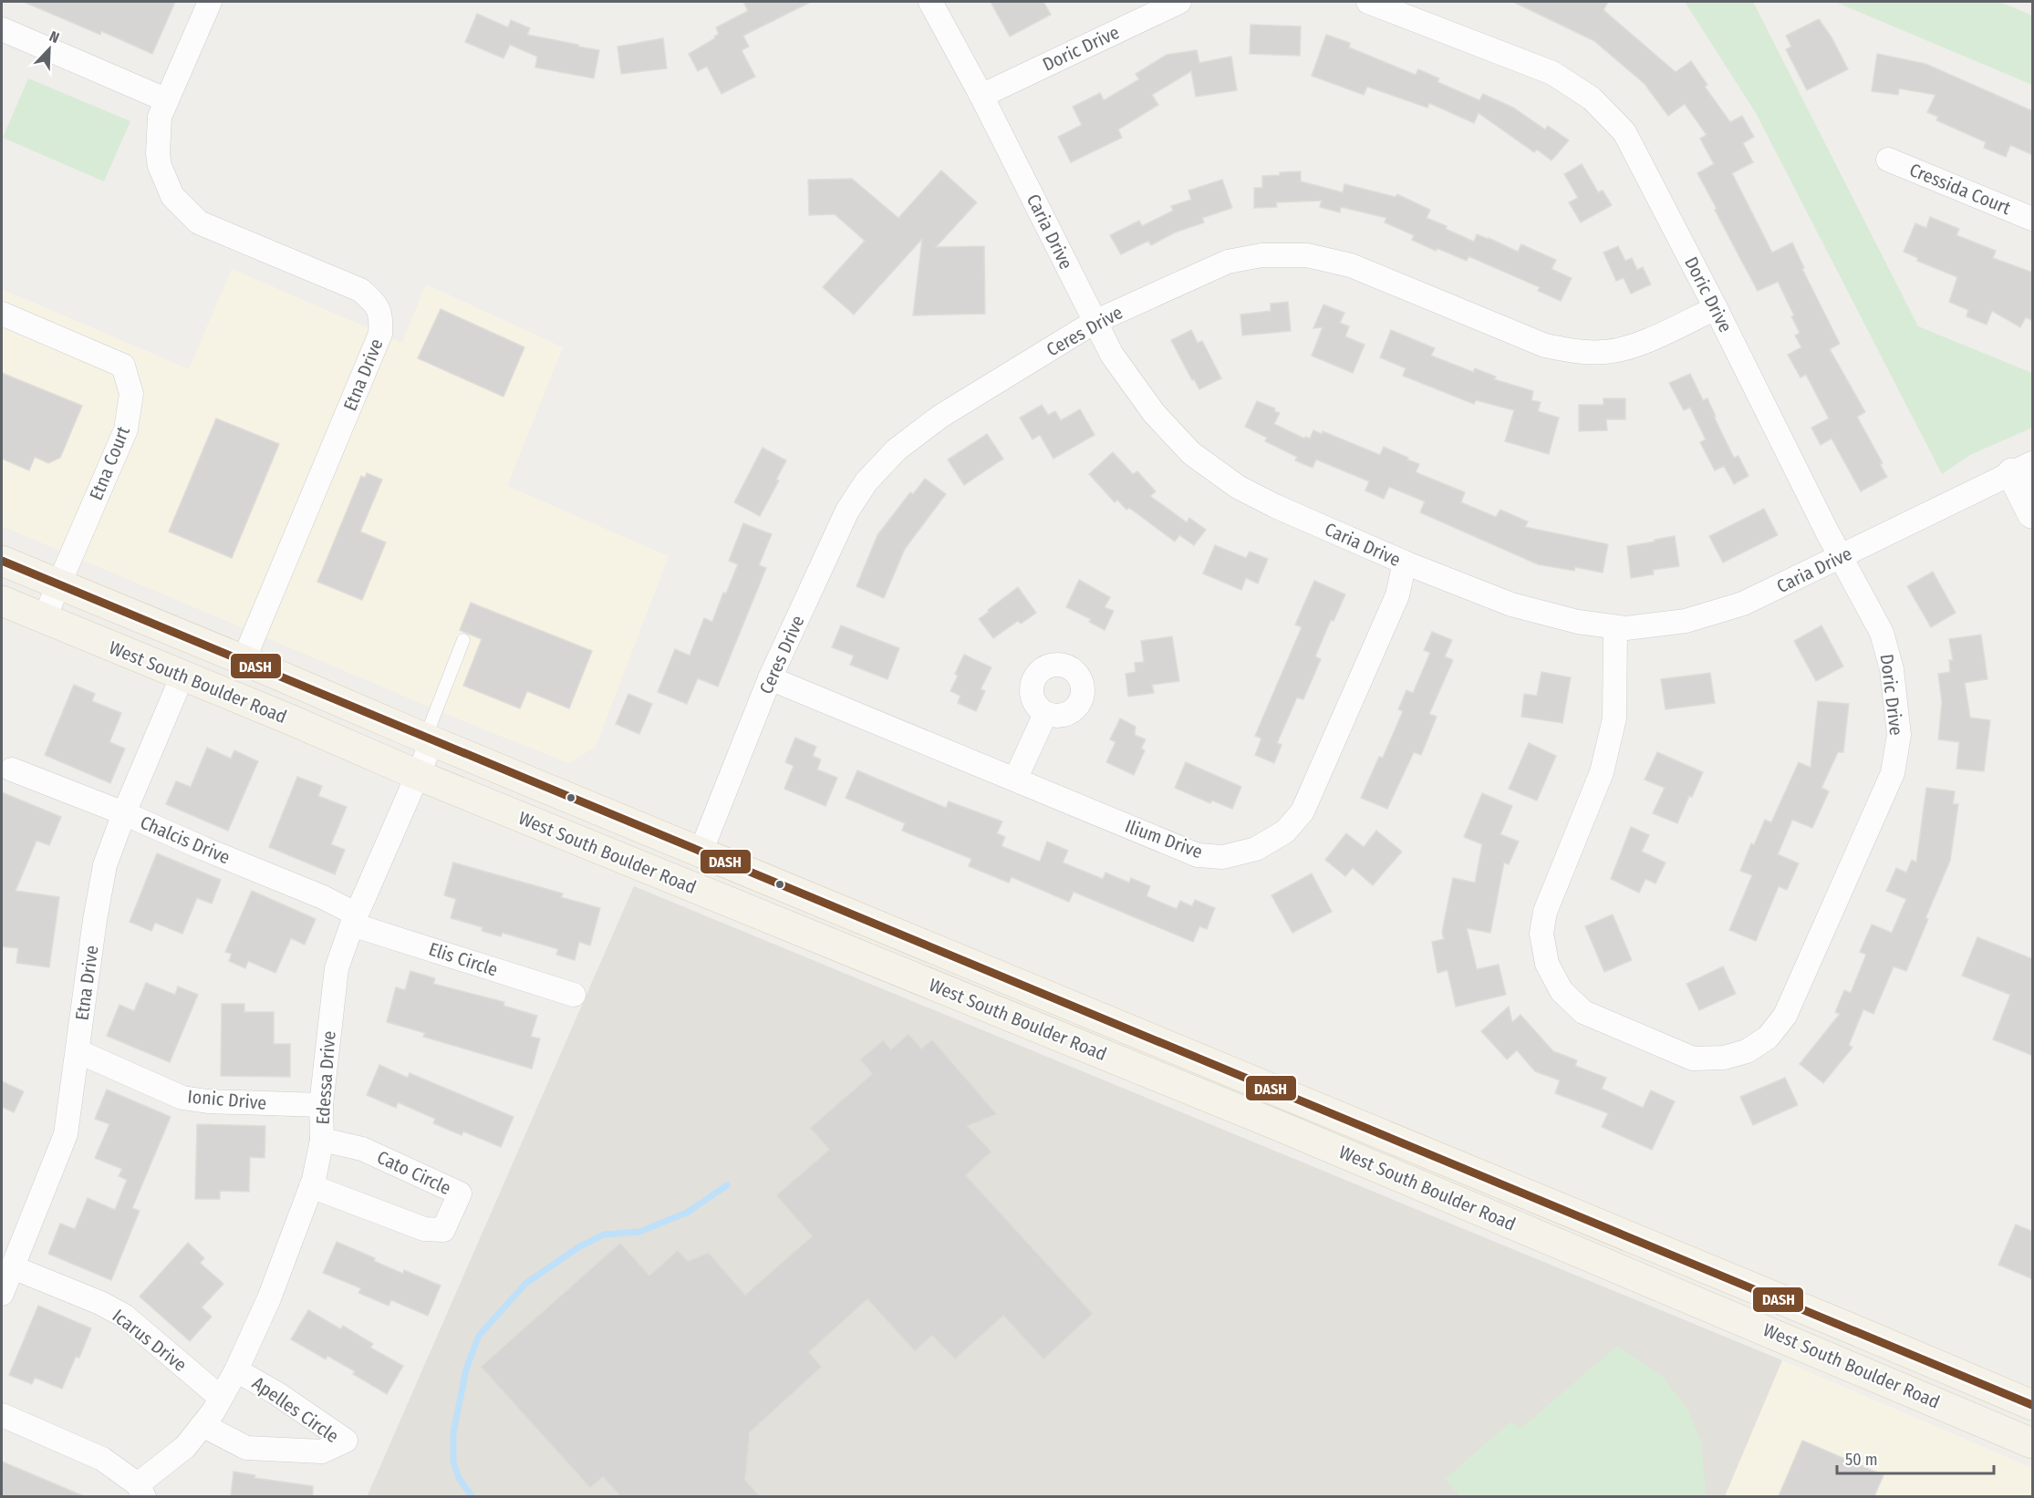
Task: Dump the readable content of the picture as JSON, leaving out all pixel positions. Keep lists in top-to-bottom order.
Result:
{
  "streets": {
    "main road": ["West South Boulder Road"],
    "street": [
      "Doric Drive",
      "Cressida Court",
      "Caria Drive",
      "Ceres Drive",
      "Etna Drive",
      "Etna Court",
      "Ilium Drive",
      "Chalcis Drive",
      "Elis Circle",
      "Edessa Drive",
      "Ionic Drive",
      "Cato Circle",
      "Icarus Drive",
      "Apelles Circle"
    ]
  },
  "crossings": [
    ["Doric Drive", "Caria Drive"],
    ["Doric Drive", "Ceres Drive"],
    ["Caria Drive", "Ceres Drive"],
    ["Caria Drive", "Ilium Drive"],
    ["Ceres Drive", "West South Boulder Road"],
    ["Ceres Drive", "Ilium Drive"],
    ["Etna Drive", "West South Boulder Road"],
    ["Etna Drive", "Chalcis Drive"],
    ["Etna Drive", "Ionic Drive"],
    ["Etna Drive", "Icarus Drive"],
    ["Etna Court", "West South Boulder Road"],
    ["West South Boulder Road", "Edessa Drive"],
    ["Chalcis Drive", "Elis Circle"],
    ["Chalcis Drive", "Edessa Drive"],
    ["Elis Circle", "Edessa Drive"],
    ["Edessa Drive", "Ionic Drive"],
    ["Edessa Drive", "Cato Circle"],
    ["Edessa Drive", "Icarus Drive"],
    ["Edessa Drive", "Apelles Circle"],
    ["Icarus Drive", "Apelles Circle"]
  ],
  "lines": ["transit line DASH"],
  "scale_bar": "50 m",
  "north": "top right"
}
